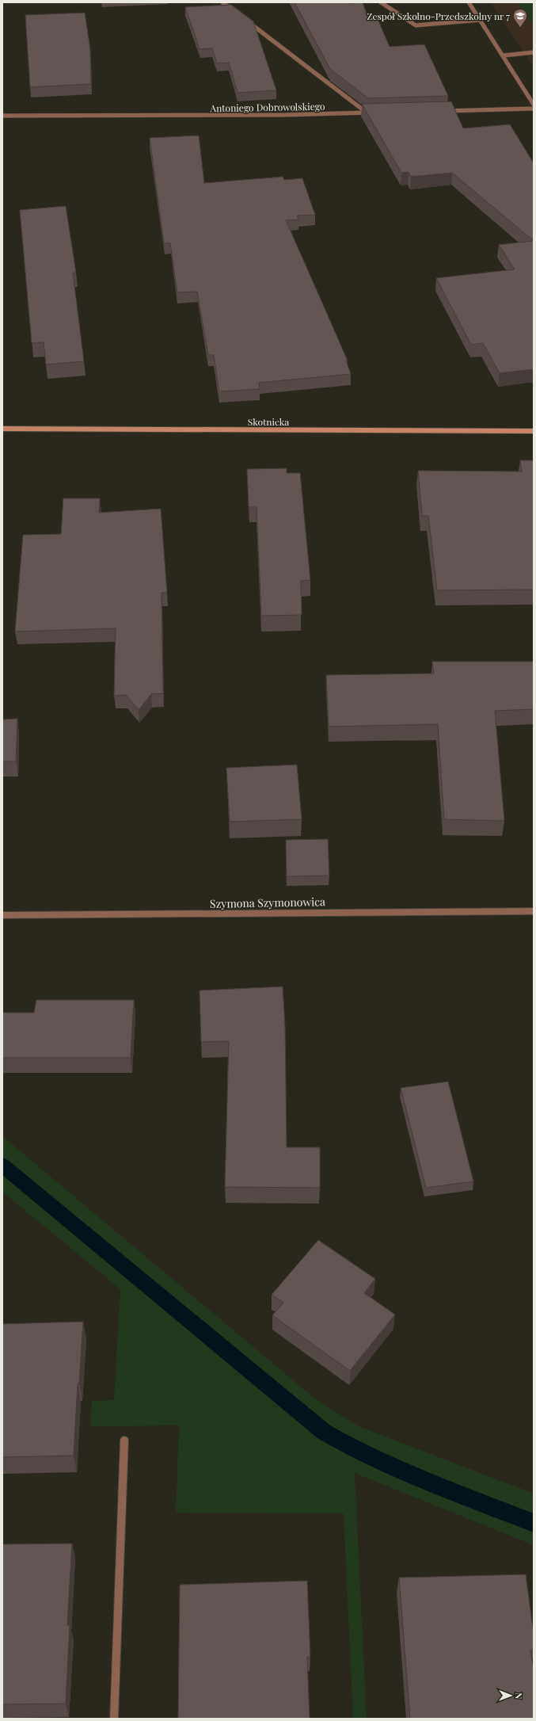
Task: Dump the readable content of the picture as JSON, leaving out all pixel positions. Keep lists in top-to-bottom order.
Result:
{
  "streets": {
    "street": ["Antoniego Dobrowolskiego", "Skotnicka", "Szymona Szymonowica"]
  },
  "places": {
    "school or university": ["Zespół Szkolno-Przedszkolny nr 7"]
  },
  "north": "right"
}
